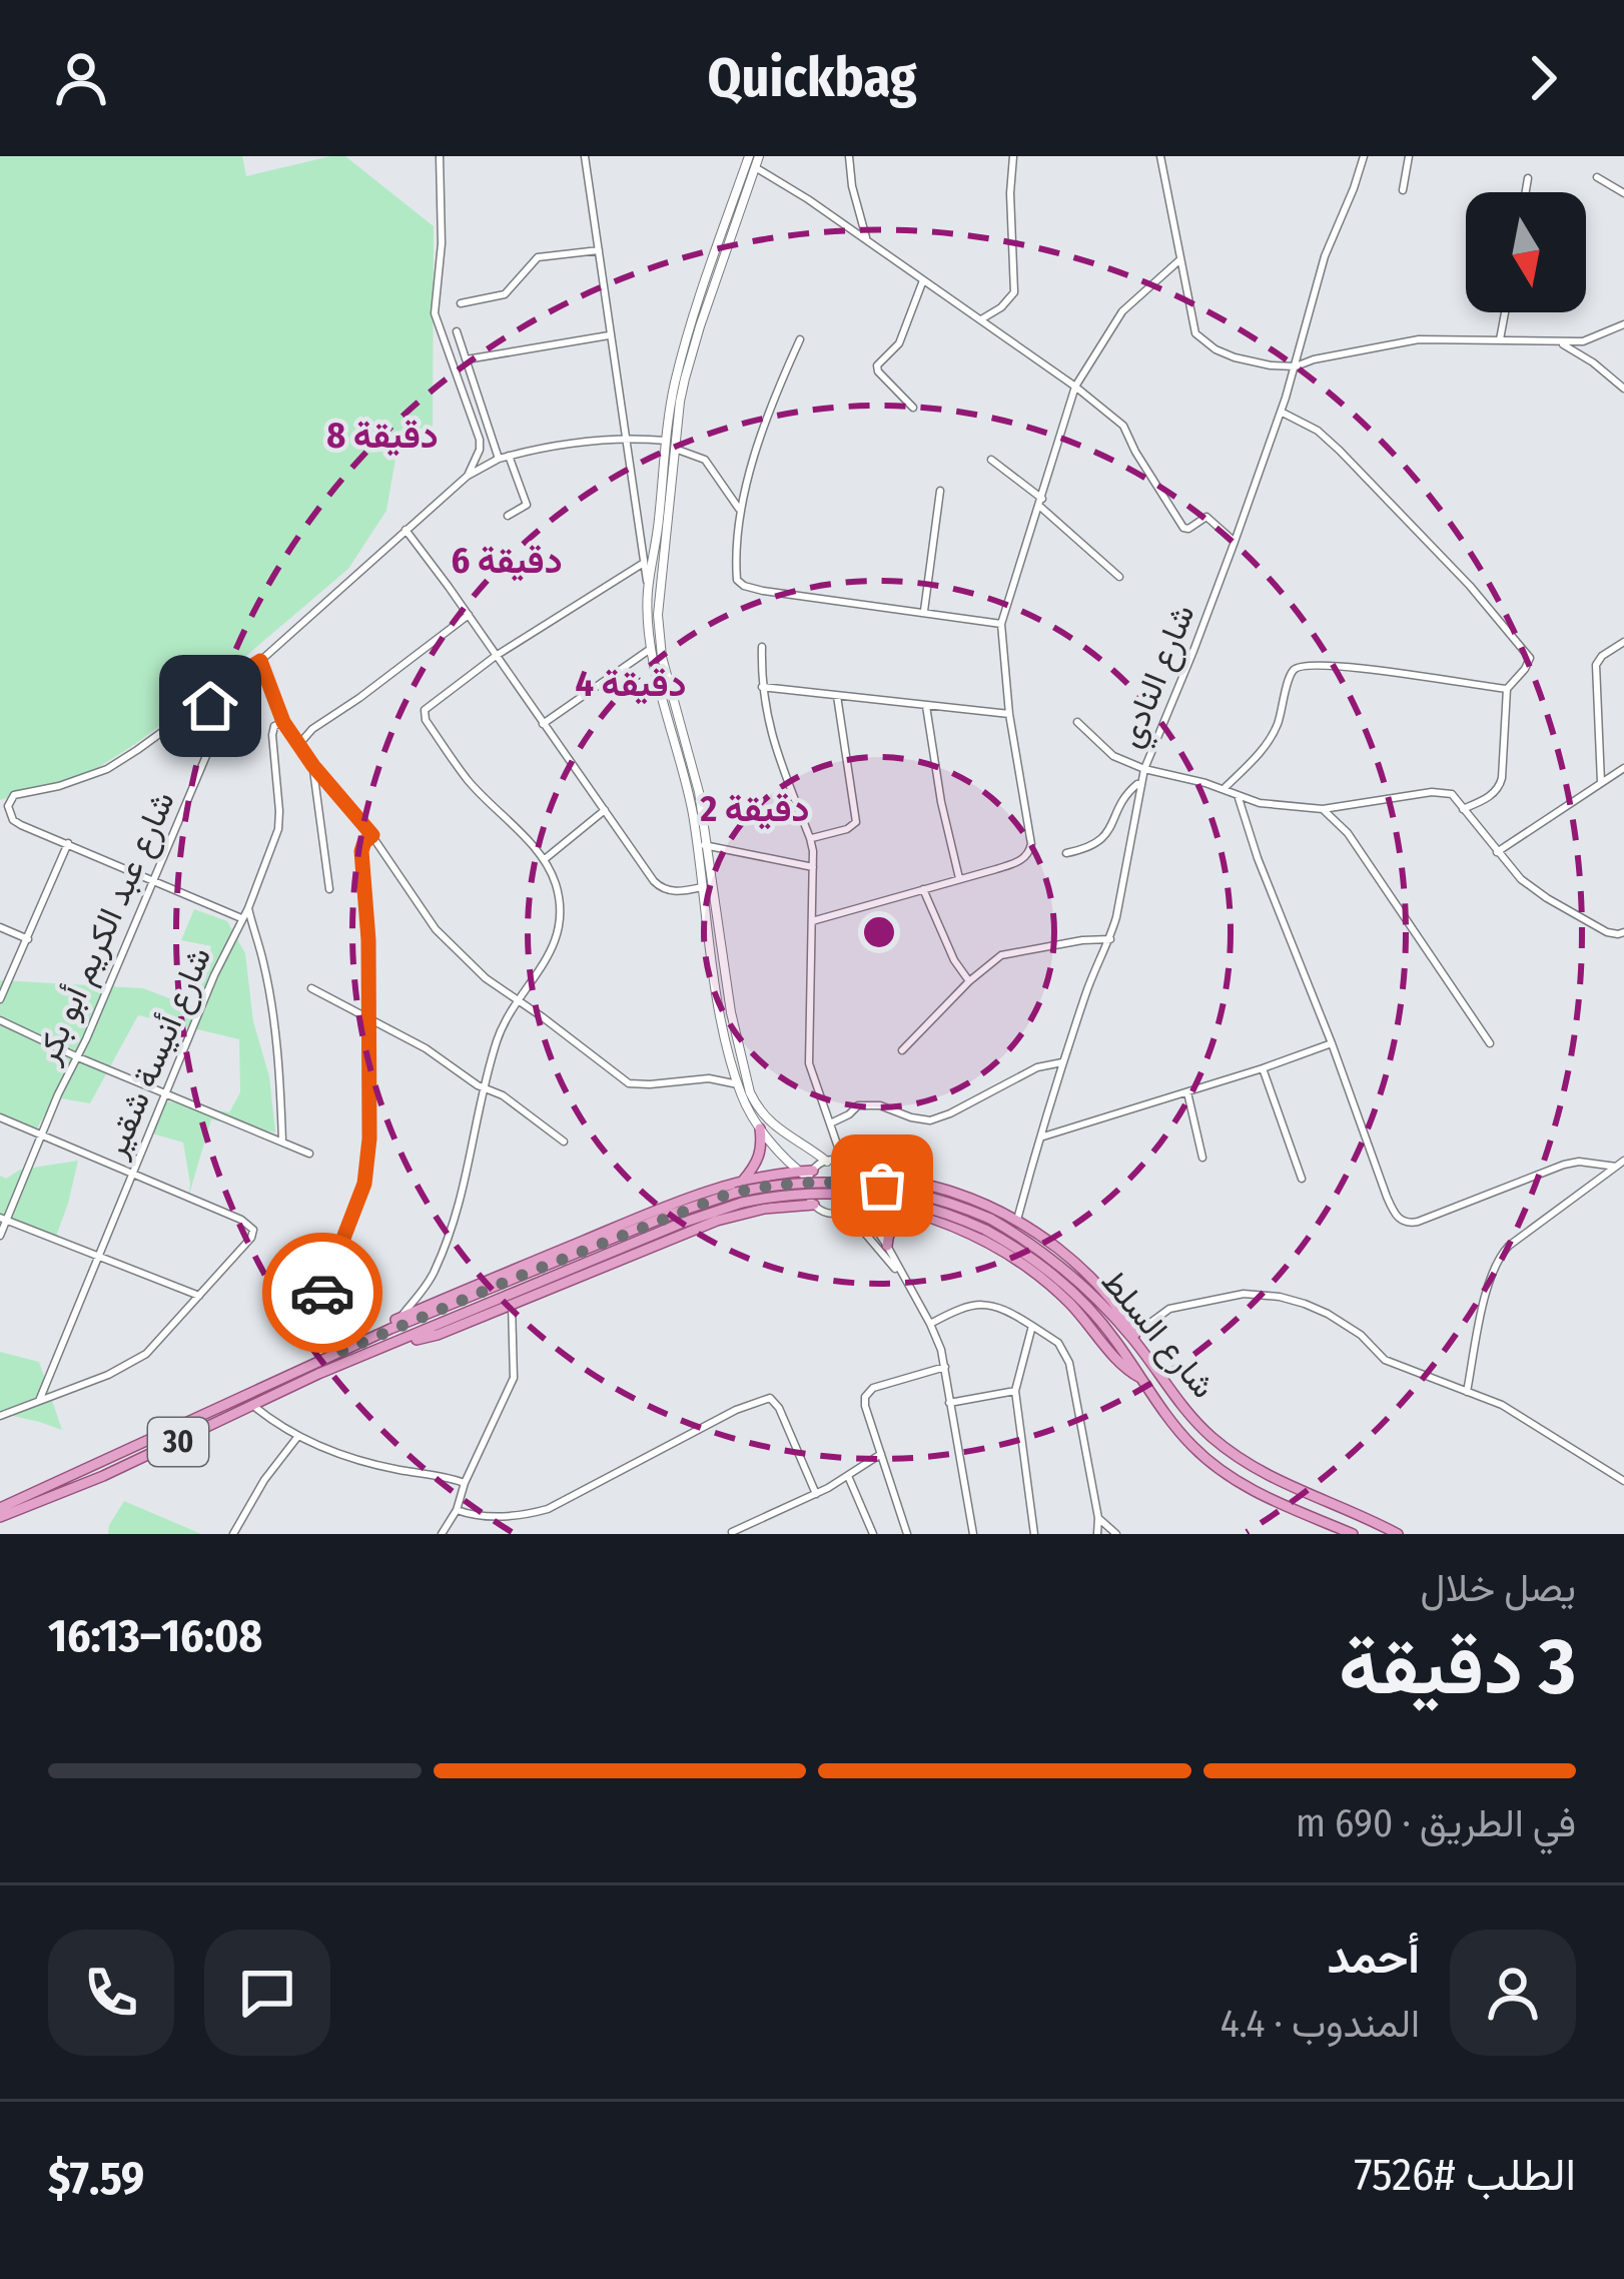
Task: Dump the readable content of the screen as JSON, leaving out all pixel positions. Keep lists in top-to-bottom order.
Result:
{
  "streets": {
    "main road": ["شارع السلط", "30"],
    "street": ["شارع النادي", "شارع عبد الكريم أبو بكر", "شارع أنيسة شقير"]
  },
  "north": "bottom",
  "page": {
    "header": "Quickbag",
    "heading": ["3 دقيقة", "يصل خلال", "16:08–16:13"],
    "panel": [
      "أحمد",
      "المندوب · 4.4",
      "الطلب #7526",
      "$7.59"
    ],
    "bar": "في الطريق · 690 m"
  },
  "rings": [
    "8 دقيقة",
    "6 دقيقة",
    "4 دقيقة",
    "2 دقيقة"
  ]
}
